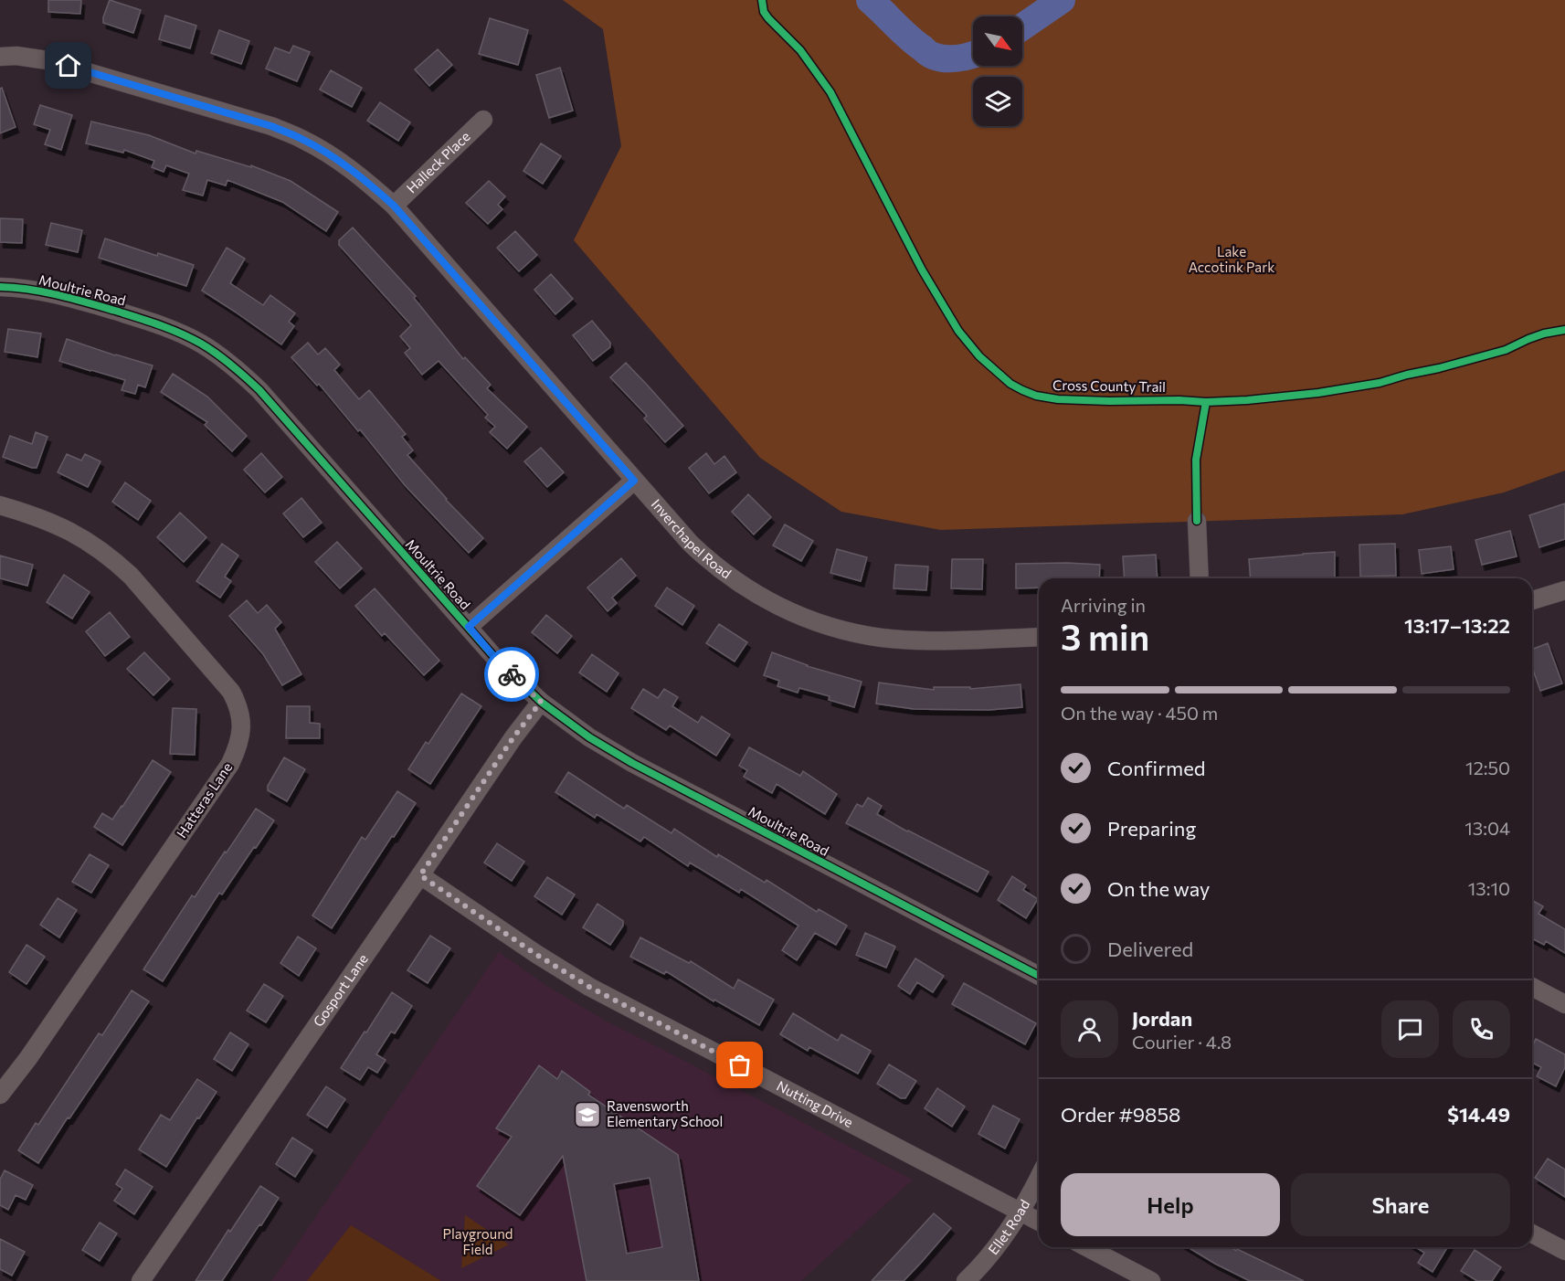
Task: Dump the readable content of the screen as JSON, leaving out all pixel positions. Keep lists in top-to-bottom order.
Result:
{
  "streets": {
    "street": [
      "Halleck Place",
      "Moultrie Road",
      "Inverchapel Road",
      "Hatteras Lane",
      "Gosport Lane",
      "Nutting Drive",
      "Ellet Road"
    ],
    "cycle path": ["Cross County Trail"]
  },
  "crossings": [
    ["Halleck Place", "Inverchapel Road"],
    ["Moultrie Road", "Gosport Lane"],
    ["Gosport Lane", "Nutting Drive"],
    ["Nutting Drive", "Ellet Road"]
  ],
  "parks": ["Lake Accotink Park", "Playground Field"],
  "places": {
    "school or university": ["Ravensworth Elementary School"]
  },
  "north": "bottom right",
  "page": {
    "heading": ["3 min", "Arriving in", "13:17–13:22"],
    "panel": [
      "Jordan",
      "Courier · 4.8",
      "Order #9858",
      "$14.49"
    ],
    "bar": "On the way · 450 m",
    "list": [
      ["Confirmed", "12:50"],
      ["Preparing", "13:04"],
      ["On the way", "13:10"],
      "Delivered"
    ],
    "buttons": ["Help", "Share"]
  }
}
